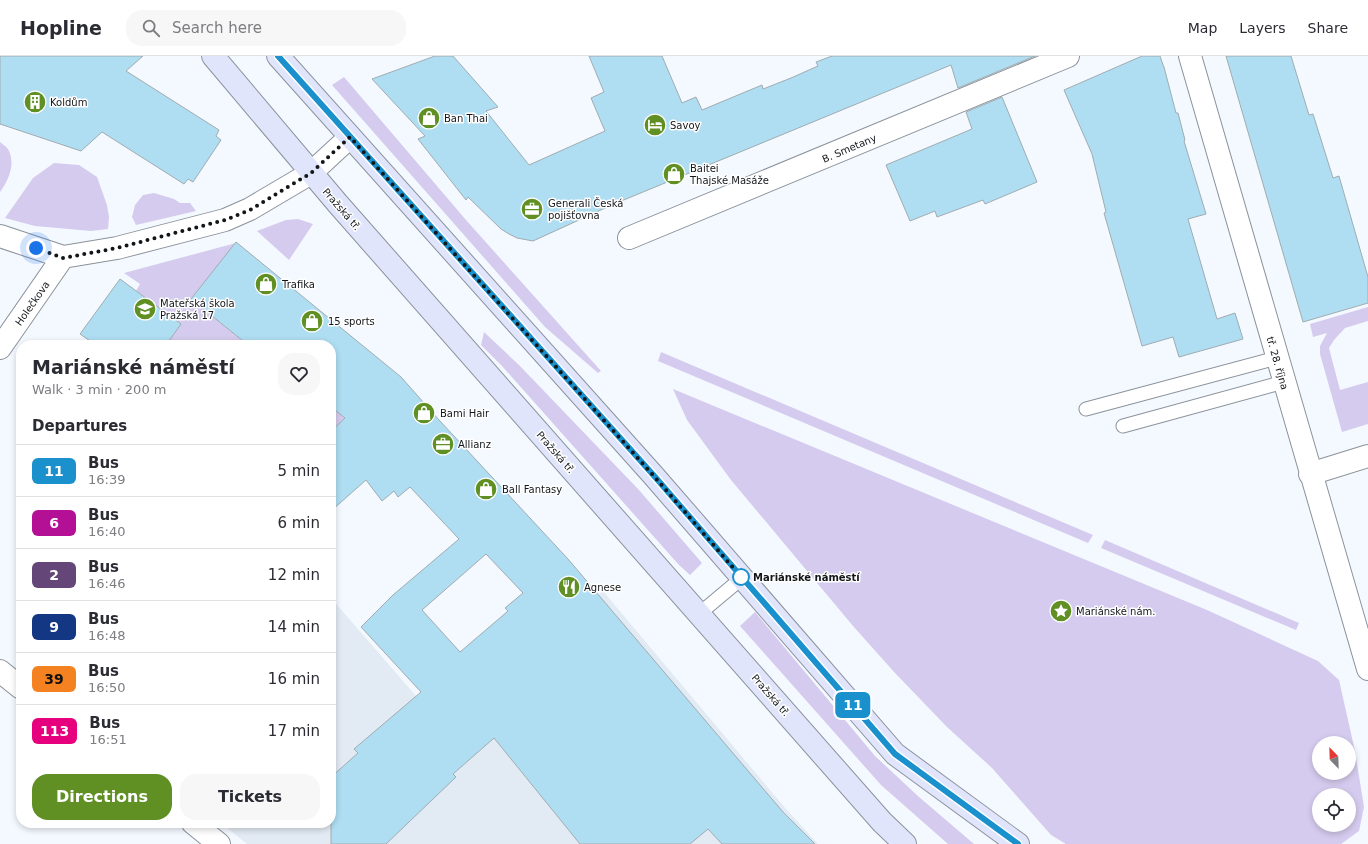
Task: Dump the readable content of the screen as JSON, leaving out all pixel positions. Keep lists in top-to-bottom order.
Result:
{
  "streets": {
    "street": [
      "B. Smetany",
      "Pražská tř.",
      "Holečkova",
      "tř. 28. října"
    ]
  },
  "places": {
    "building": ["Koldům"],
    "shop": [
      "Ban Thai",
      "Baitei Thajské Masáže",
      "Trafika",
      "15 sports",
      "Bami Hair",
      "Ball Fantasy"
    ],
    "hotel": ["Savoy"],
    "office": ["Generali Česká pojišťovna", "Allianz"],
    "school or university": ["Mateřská škola Pražská 17"],
    "other": ["Mariánské náměstí"],
    "restaurant": ["Agnese"],
    "place": ["Mariánské nám."]
  },
  "lines": ["bus line 11"],
  "north": "top left",
  "page": {
    "header": "Hopline",
    "search": "Search here",
    "nav": ["Map", "Layers", "Share"],
    "on_map": "11",
    "heading": [
      ["Mariánské náměstí", "Walk · 3 min · 200 m"],
      "Departures"
    ],
    "list": [
      {
        "mark": "11",
        "name": "Bus",
        "note": "16:39",
        "value": "5 min"
      },
      {
        "mark": "6",
        "name": "Bus",
        "note": "16:40",
        "value": "6 min"
      },
      {
        "mark": "2",
        "name": "Bus",
        "note": "16:46",
        "value": "12 min"
      },
      {
        "mark": "9",
        "name": "Bus",
        "note": "16:48",
        "value": "14 min"
      },
      {
        "mark": "39",
        "name": "Bus",
        "note": "16:50",
        "value": "16 min"
      },
      {
        "mark": "113",
        "name": "Bus",
        "note": "16:51",
        "value": "17 min"
      }
    ],
    "buttons": ["Directions", "Tickets"]
  }
}
